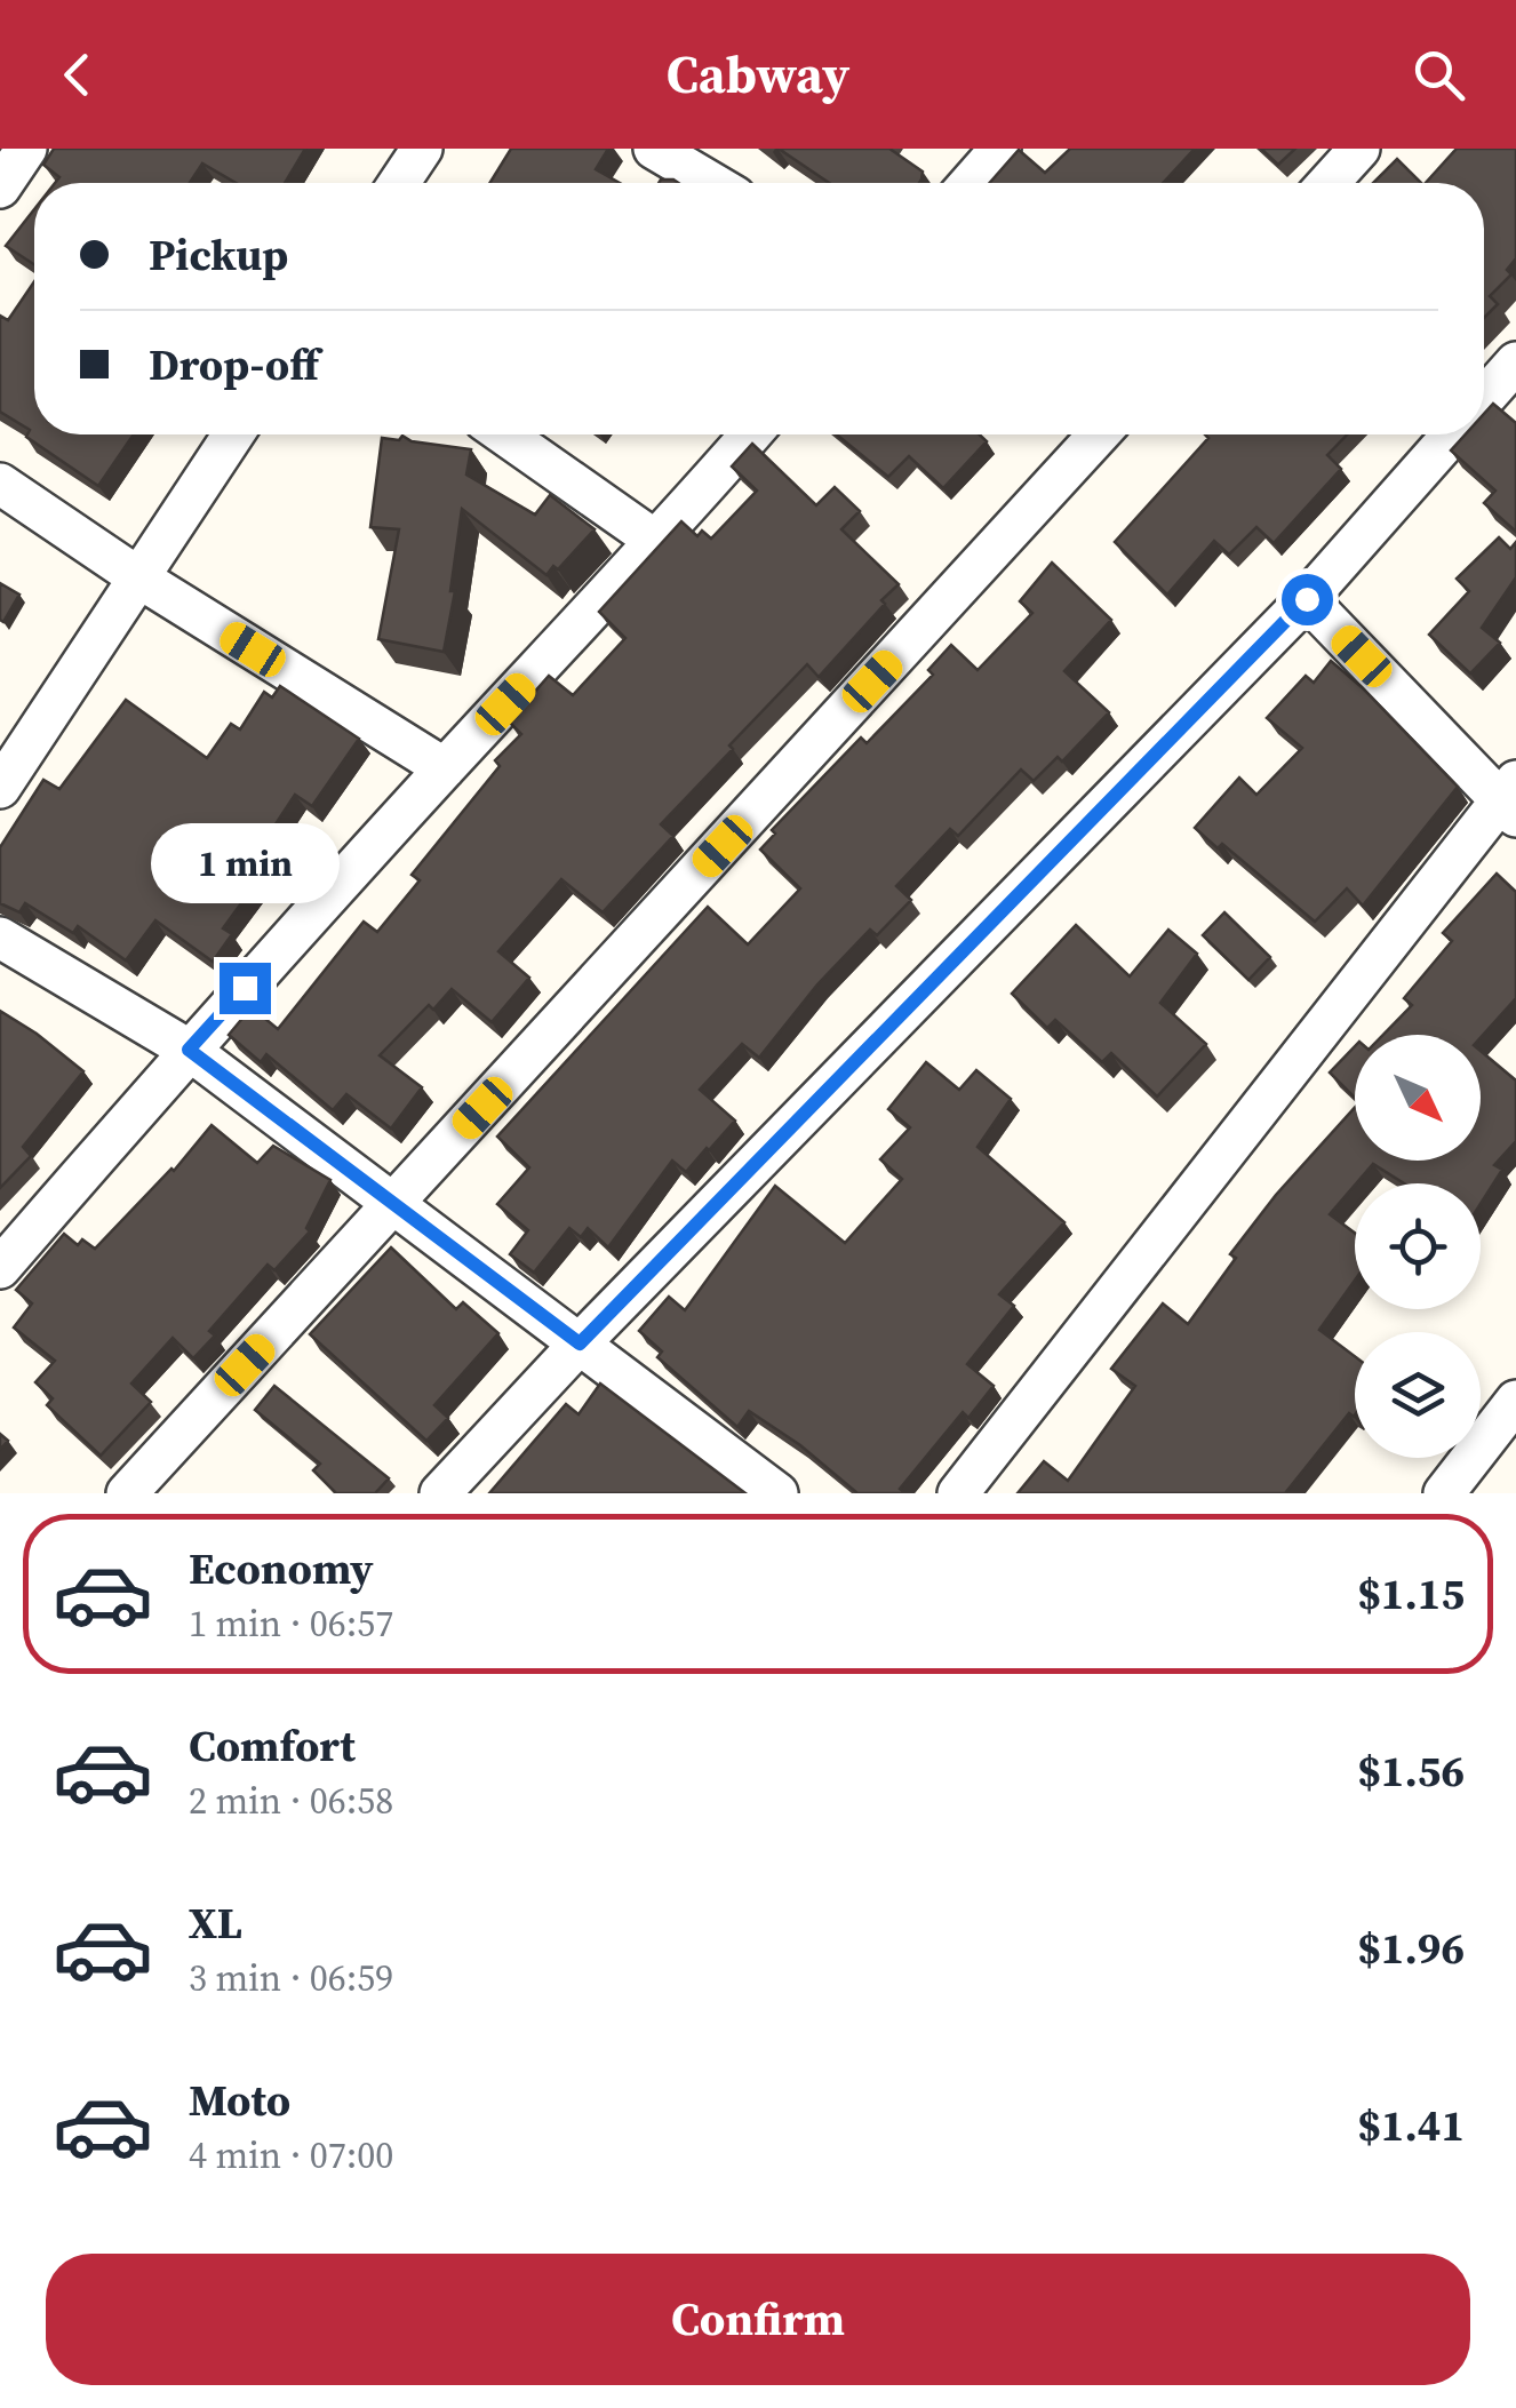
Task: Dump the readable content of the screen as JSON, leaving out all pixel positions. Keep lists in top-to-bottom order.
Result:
{
  "north": "bottom right",
  "page": {
    "header": "Cabway",
    "banner": ["Pickup", "Drop-off"],
    "bubble": "1 min",
    "list": [
      {
        "name": "Economy",
        "note": "1 min · 06:57",
        "value": "$1.15"
      },
      {
        "name": "Comfort",
        "note": "2 min · 06:58",
        "value": "$1.56"
      },
      {
        "name": "XL",
        "note": "3 min · 06:59",
        "value": "$1.96"
      },
      {
        "name": "Moto",
        "note": "4 min · 07:00",
        "value": "$1.41"
      }
    ],
    "buttons": "Confirm"
  }
}
